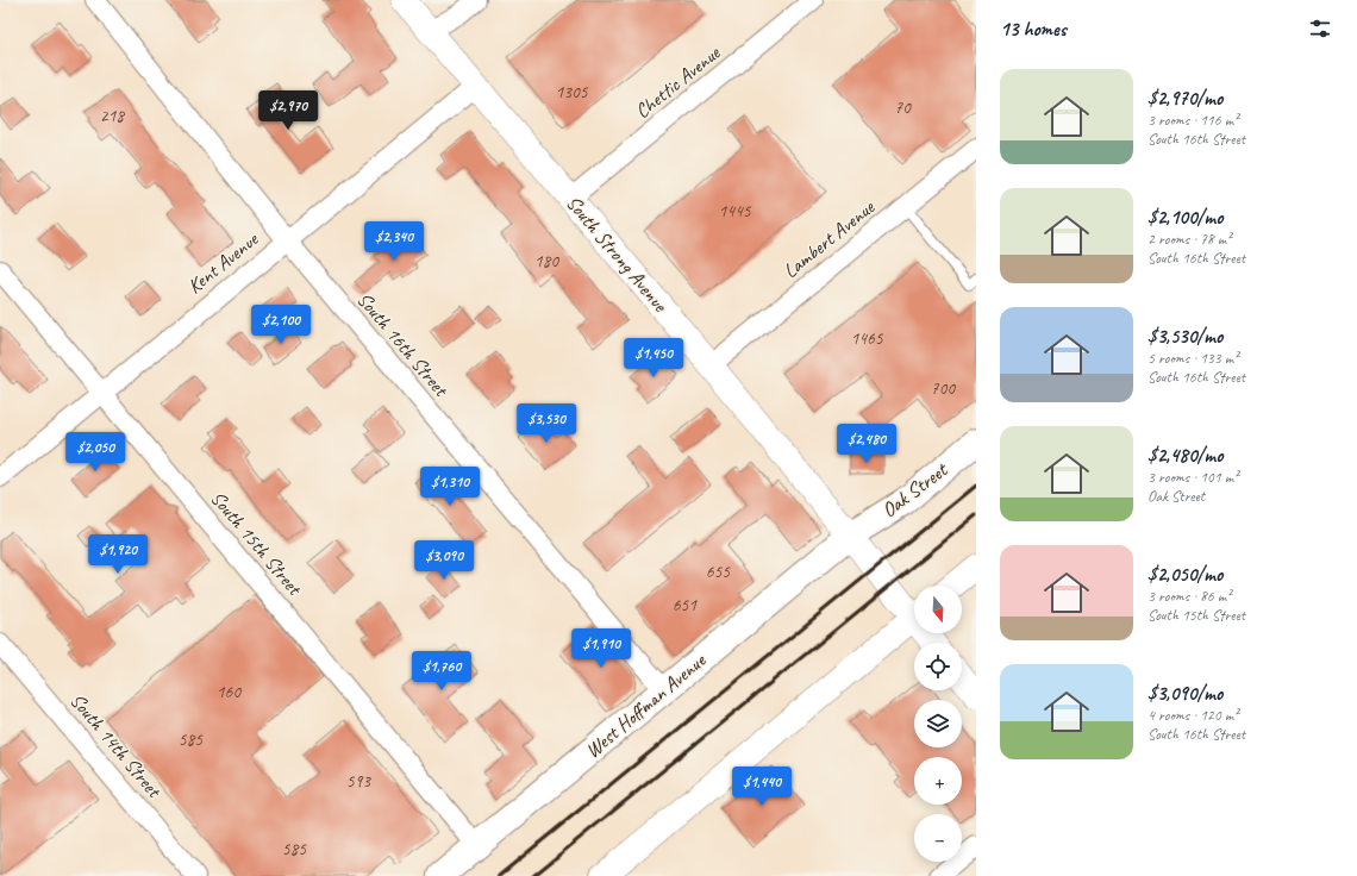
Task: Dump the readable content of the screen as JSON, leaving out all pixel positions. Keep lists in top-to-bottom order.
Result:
{
  "streets": {
    "main road": ["Oak Street", "West Hoffman Avenue"],
    "street": [
      "Chettic Avenue",
      "Lambert Avenue",
      "South Strong Avenue",
      "Kent Avenue",
      "South 16th Street",
      "South 15th Street",
      "South 14th Street"
    ]
  },
  "crossings": [
    ["Chettic Avenue", "South Strong Avenue"],
    ["Lambert Avenue", "South Strong Avenue"],
    ["South Strong Avenue", "Kent Avenue"],
    ["South Strong Avenue", "Oak Street"],
    ["South Strong Avenue", "West Hoffman Avenue"],
    ["Kent Avenue", "South 16th Street"],
    ["Kent Avenue", "South 15th Street"],
    ["South 16th Street", "West Hoffman Avenue"],
    ["Oak Street", "West Hoffman Avenue"],
    ["South 15th Street", "West Hoffman Avenue"]
  ],
  "house_numbers": [
    "1305",
    "70",
    "218",
    "1445",
    "180",
    "1465",
    "700",
    "655",
    "651",
    "160",
    "585",
    "593",
    "585"
  ],
  "north": "bottom",
  "page": {
    "heading": "13 homes",
    "list": [
      {
        "name": "$2,970/mo",
        "note": "3 rooms · 116 m² · South 16th Street"
      },
      {
        "name": "$2,100/mo",
        "note": "2 rooms · 78 m² · South 16th Street"
      },
      {
        "name": "$3,530/mo",
        "note": "5 rooms · 133 m² · South 16th Street"
      },
      {
        "name": "$2,480/mo",
        "note": "3 rooms · 101 m² · Oak Street"
      },
      {
        "name": "$2,050/mo",
        "note": "3 rooms · 86 m² · South 15th Street"
      },
      {
        "name": "$3,090/mo",
        "note": "4 rooms · 120 m² · South 16th Street"
      }
    ],
    "price": [
      "$2,970",
      "$2,340",
      "$2,100",
      "$1,450",
      "$3,530",
      "$2,480",
      "$2,050",
      "$1,310",
      "$1,920",
      "$3,090",
      "$1,910",
      "$1,760",
      "$1,440"
    ],
    "map_buttons": ["+", "−"]
  }
}
